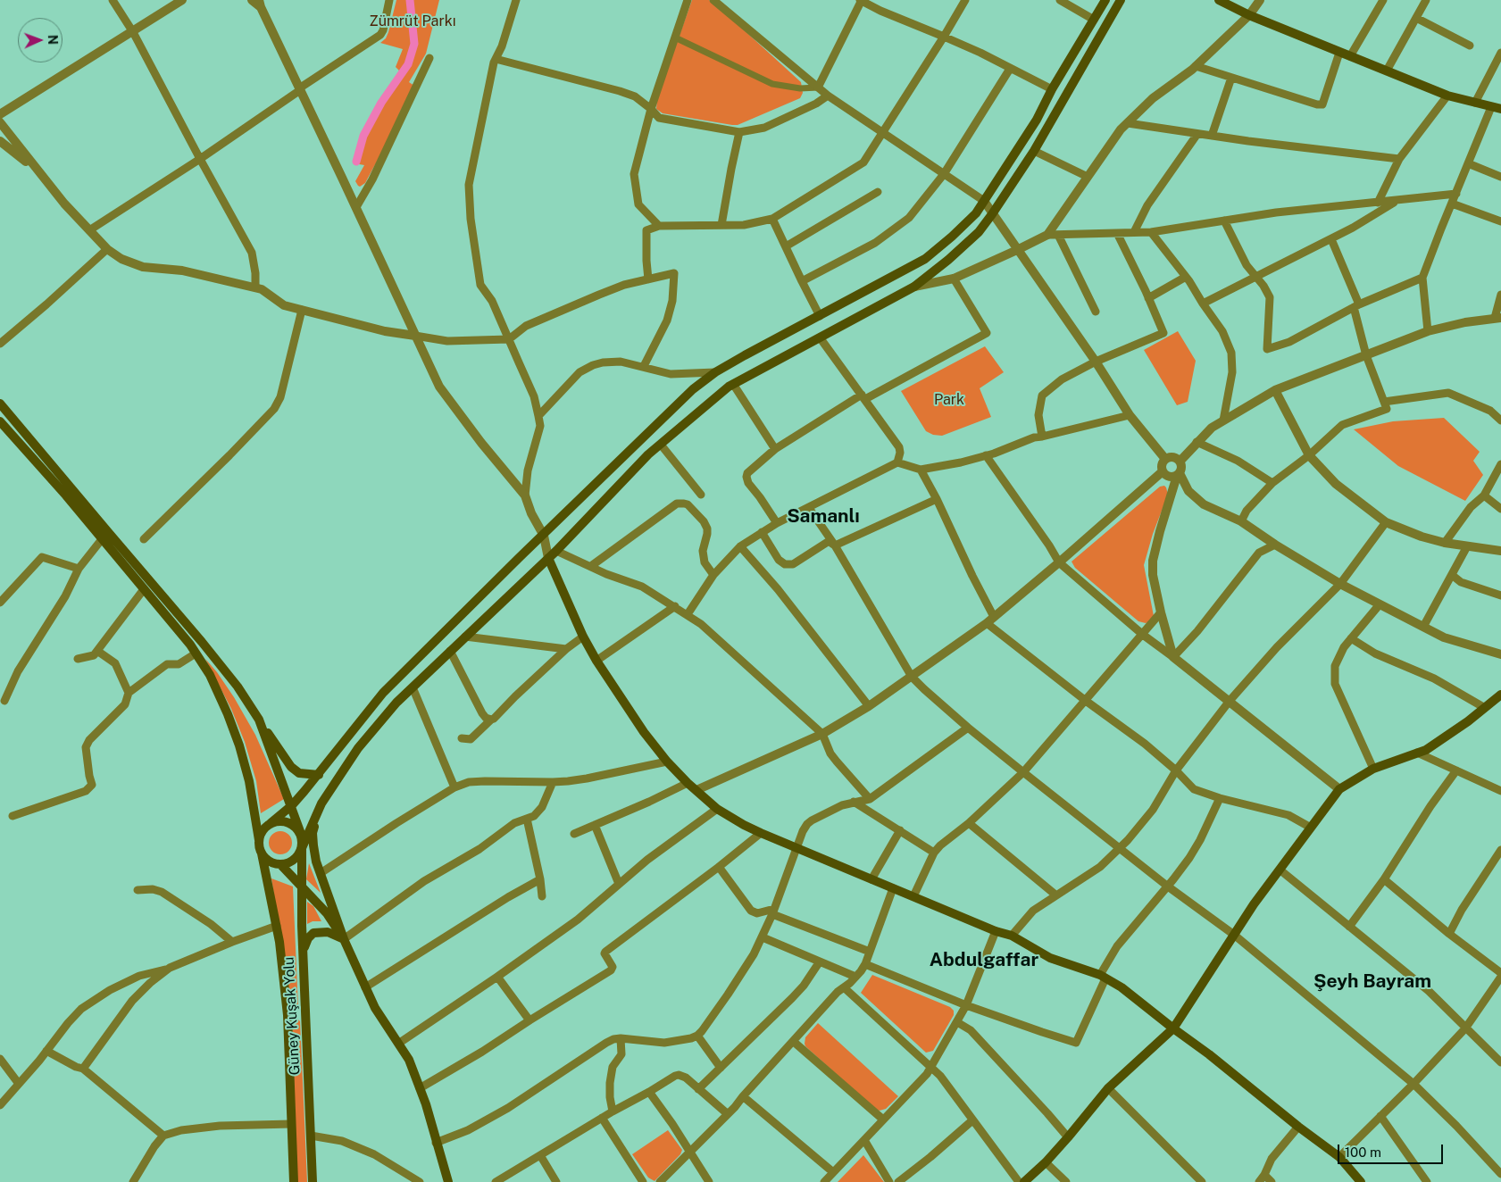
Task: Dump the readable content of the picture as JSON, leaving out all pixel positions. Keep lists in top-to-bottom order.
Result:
{
  "streets": {
    "main road": ["Güney Kuşak Yolu"]
  },
  "districts": ["Samanlı", "Abdulgaffar", "Şeyh Bayram"],
  "parks": ["Zümrüt Parkı", "Park"],
  "scale_bar": "100 m",
  "north": "right"
}
